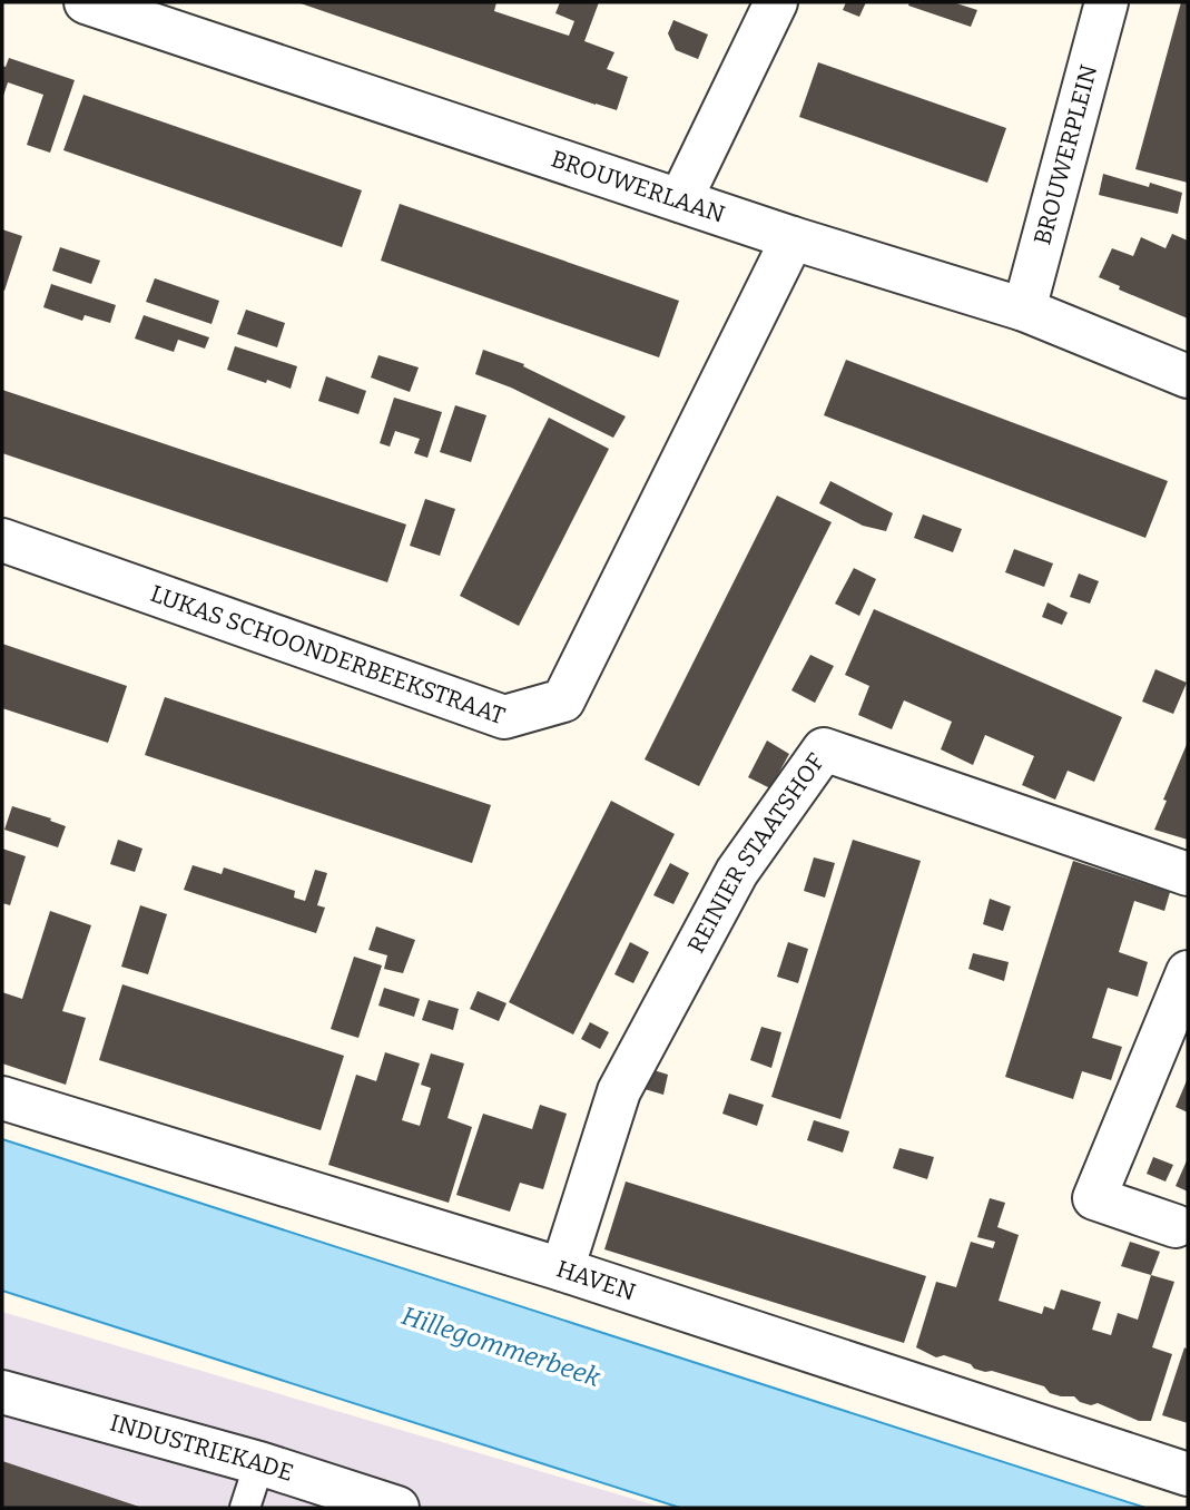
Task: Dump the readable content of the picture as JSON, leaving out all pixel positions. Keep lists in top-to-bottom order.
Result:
{
  "streets": {
    "street": [
      "BROUWERPLEIN",
      "BROUWERLAAN",
      "LUKAS SCHOONDERBEEKSTRAAT",
      "REINIER STAATSHOF",
      "HAVEN",
      "INDUSTRIEKADE"
    ]
  },
  "crossings": [
    ["BROUWERPLEIN", "BROUWERLAAN"],
    ["BROUWERLAAN", "LUKAS SCHOONDERBEEKSTRAAT"],
    ["REINIER STAATSHOF", "HAVEN"]
  ],
  "water": ["Hillegommerbeek"]
}
